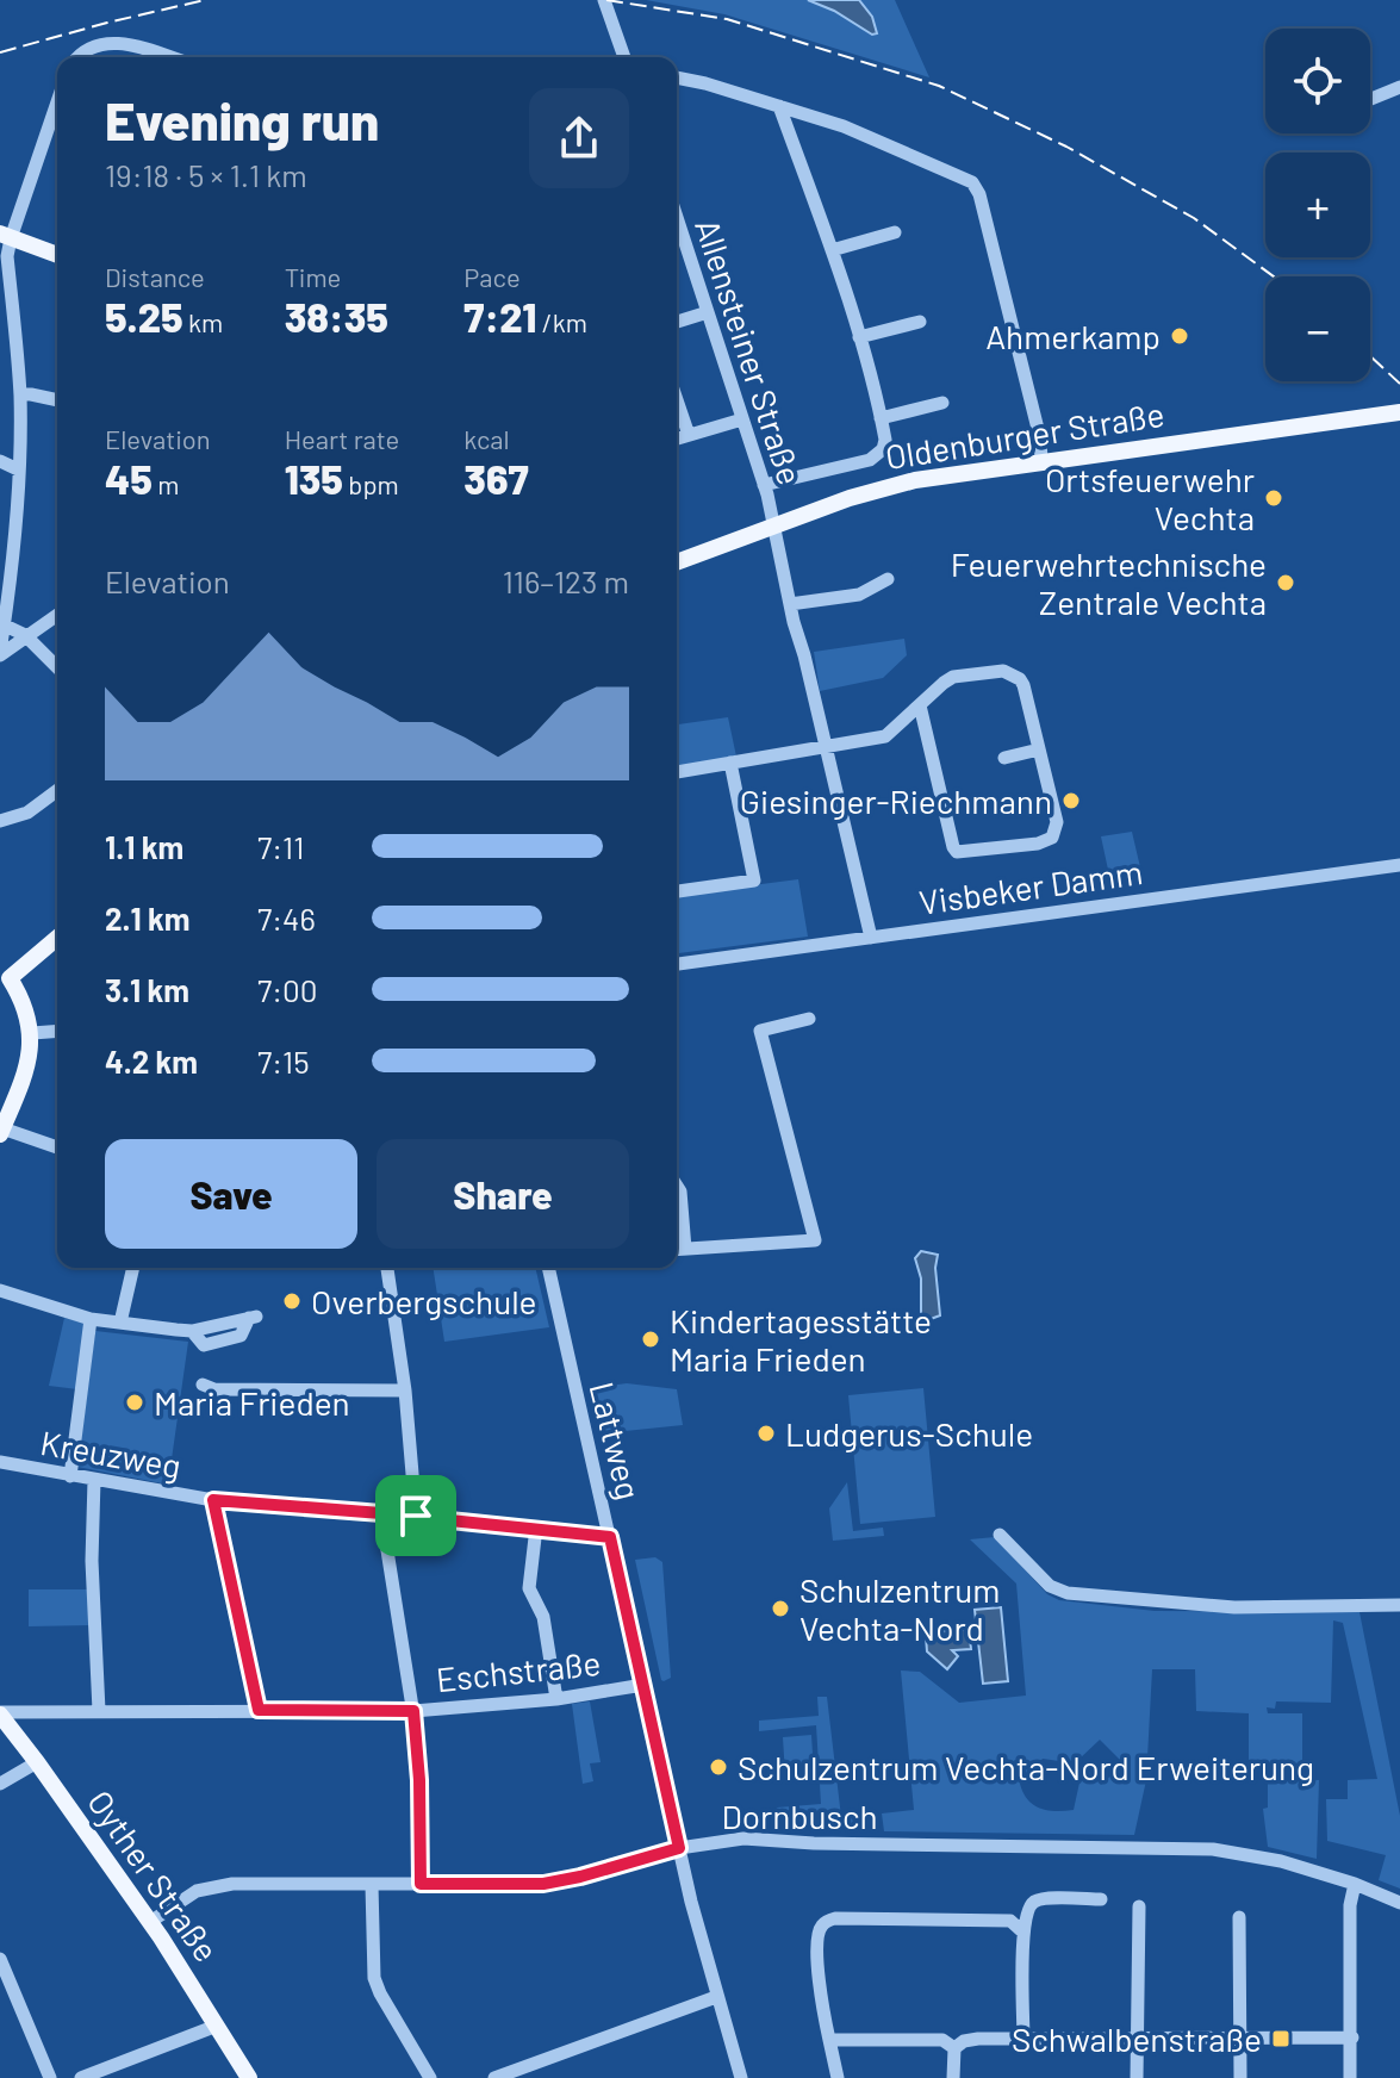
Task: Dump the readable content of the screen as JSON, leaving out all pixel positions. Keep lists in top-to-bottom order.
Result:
{
  "streets": {
    "main road": ["Oldenburger Straße", "Oyther Straße"],
    "street": [
      "Allensteiner Straße",
      "Visbeker Damm",
      "Lattweg",
      "Kreuzweg",
      "Eschstraße",
      "Dornbusch"
    ]
  },
  "crossings": [
    ["Allensteiner Straße", "Oldenburger Straße"],
    ["Allensteiner Straße", "Visbeker Damm"],
    ["Lattweg", "Kreuzweg"],
    ["Lattweg", "Eschstraße"],
    ["Lattweg", "Dornbusch"],
    ["Eschstraße", "Oyther Straße"],
    ["Dornbusch", "Oyther Straße"]
  ],
  "places": {
    "other": [
      "Ahmerkamp",
      "Ortsfeuerwehr Vechta",
      "Feuerwehrtechnische Zentrale Vechta",
      "Giesinger-Riechmann",
      "Overbergschule",
      "Kindertagesstätte Maria Frieden",
      "Maria Frieden",
      "Ludgerus-Schule",
      "Schulzentrum Vechta-Nord",
      "Schulzentrum Vechta-Nord Erweiterung"
    ],
    "transit": ["Schwalbenstraße"]
  },
  "page": {
    "map_buttons": ["+", "−"],
    "heading": ["Evening run", "19:18 · 5 × 1.1 km"],
    "stats": [
      ["Distance", "5.25 km"],
      ["Time", "38:35"],
      ["Pace", "7:21 /km"],
      ["Elevation", "45 m"],
      ["Heart rate", "135 bpm"],
      ["kcal", "367"]
    ],
    "chart": ["Elevation", "116–123 m"],
    "list": [
      {
        "name": "1.1 km",
        "note": "7:11"
      },
      {
        "name": "2.1 km",
        "note": "7:46"
      },
      {
        "name": "3.1 km",
        "note": "7:00"
      },
      {
        "name": "4.2 km",
        "note": "7:15"
      }
    ],
    "buttons": ["Save", "Share"]
  }
}
